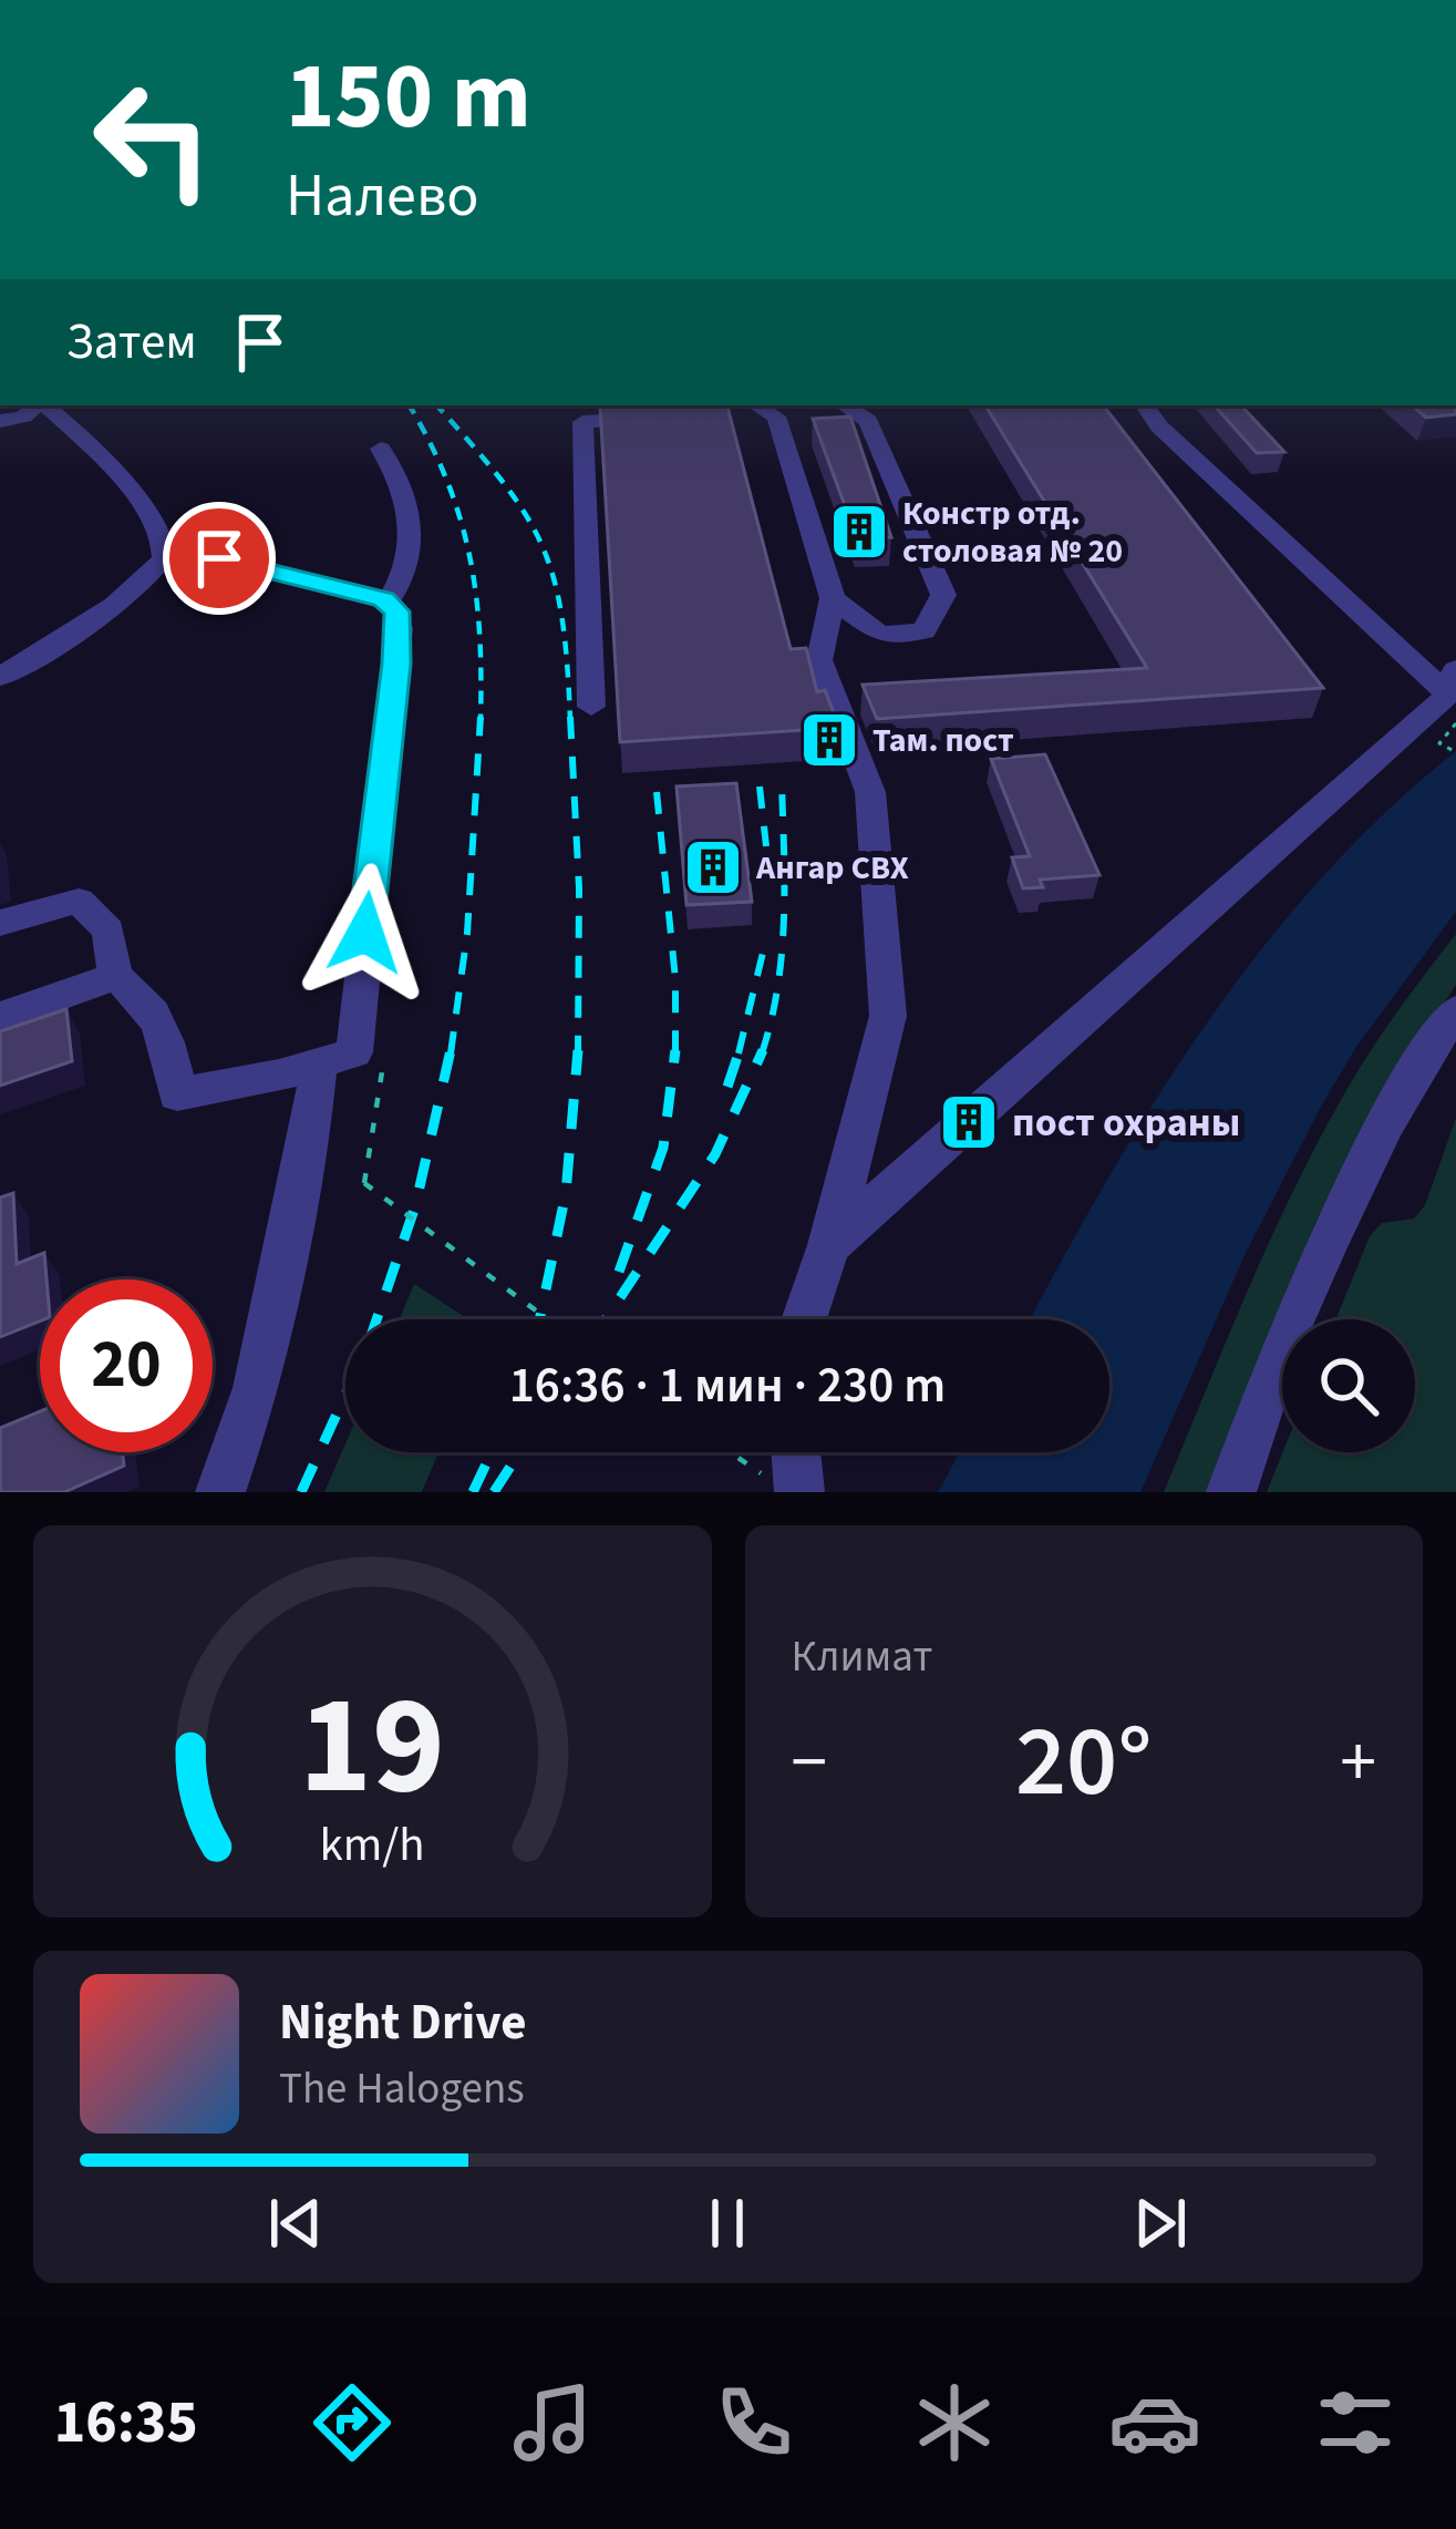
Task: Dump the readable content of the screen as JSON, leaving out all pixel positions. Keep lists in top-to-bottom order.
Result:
{
  "places": {
    "building": [
      "Констр отд. столовая № 20",
      "Там. пост",
      "Ангар СВХ",
      "пост охраны"
    ]
  },
  "page": {
    "turn": ["150 m", "Налево"],
    "then": "Затем",
    "limit": "20",
    "trip": "16:36 · 1 мин · 230 m",
    "tile": "Климат",
    "heat": ["−", "20°", "+"],
    "song": ["Night Drive", "The Halogens"],
    "tabs": "16:35",
    "gauge": ["19", "km/h"]
  }
}
